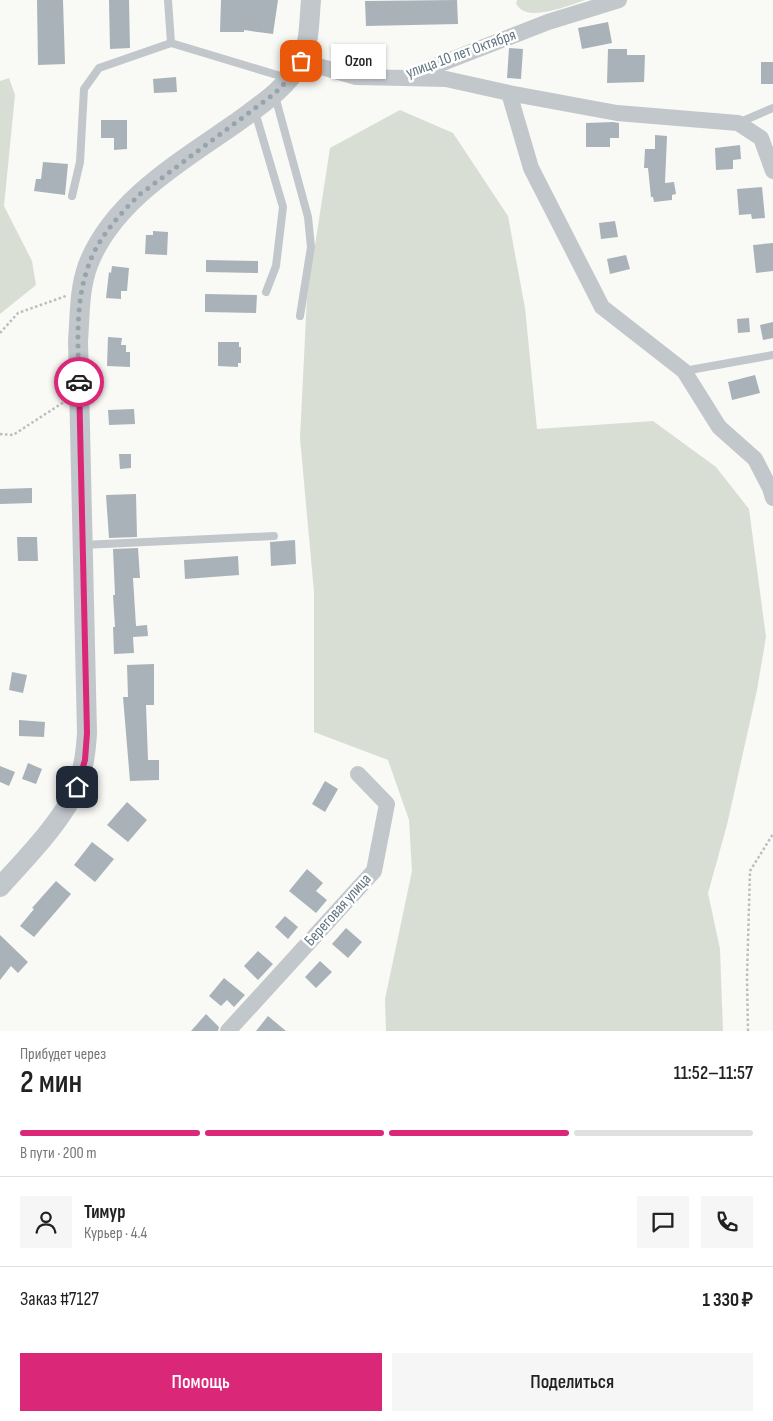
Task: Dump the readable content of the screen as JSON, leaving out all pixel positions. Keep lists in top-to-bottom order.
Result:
{
  "streets": {
    "street": ["улица 10 лет Октября", "Береговая улица"]
  },
  "places": ["Ozon"],
  "page": {
    "bubble": "Ozon",
    "heading": ["2 мин", "Прибудет через", "11:52–11:57"],
    "panel": [
      "Тимур",
      "Курьер · 4.4",
      "Заказ #7127",
      "1 330 ₽"
    ],
    "bar": "В пути · 200 m",
    "buttons": ["Помощь", "Поделиться"]
  }
}
